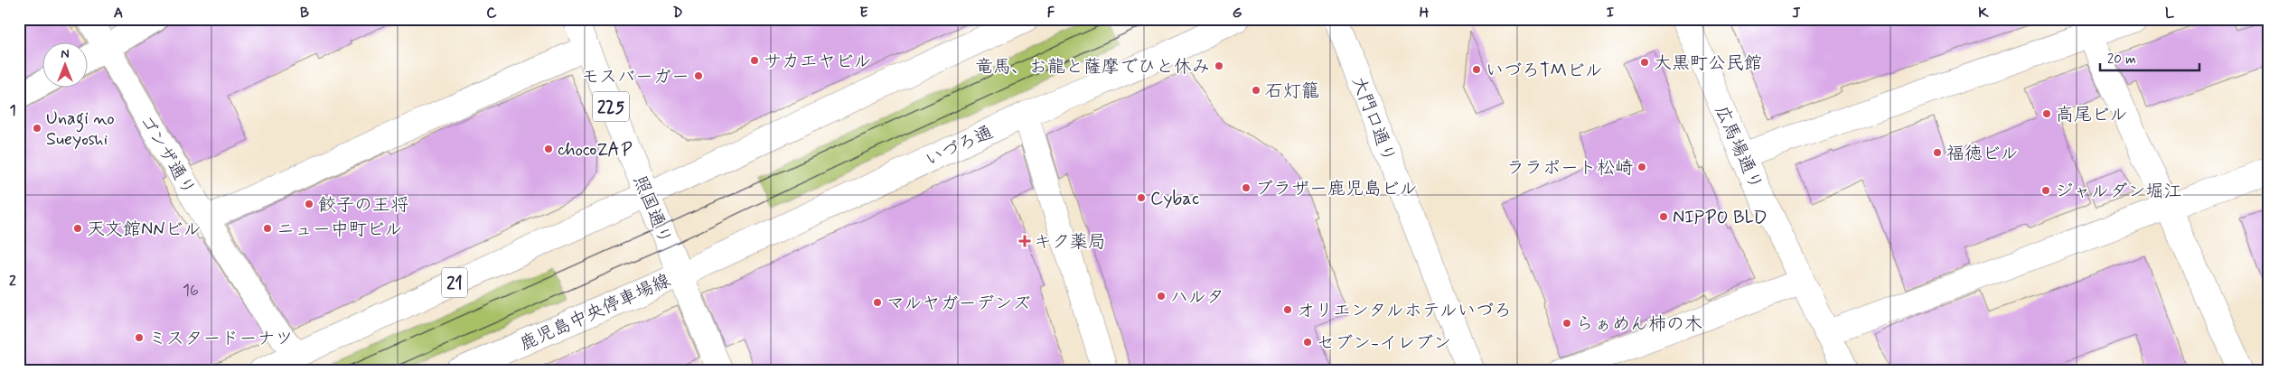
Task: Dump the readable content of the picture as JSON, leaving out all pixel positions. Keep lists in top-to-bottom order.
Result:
{
  "streets": {
    "main road": [
      "225",
      "大門口通り",
      "いづろ通",
      "広馬場通り",
      "ゴンザ通り",
      "照国通り",
      "21",
      "鹿児島中央停車場線"
    ]
  },
  "crossings": [
    ["225", "いづろ通"],
    ["225", "照国通り"],
    ["225", "鹿児島中央停車場線"],
    ["いづろ通", "照国通り"],
    ["いづろ通", "鹿児島中央停車場線"],
    ["ゴンザ通り", "21"],
    ["照国通り", "21"],
    ["照国通り", "鹿児島中央停車場線"]
  ],
  "places": {
    "other": [
      "サカエヤビル",
      "大黒町公民館",
      "竜馬、お龍と薩摩でひと休み",
      "いづろTMビル",
      "モスバーガー",
      "石灯籠",
      "高尾ビル",
      "Unagi no Sueyoshi",
      "chocoZAP",
      "福徳ビル",
      "ララポート松崎",
      "ブラザー鹿児島ビル",
      "ジャルダン堀江",
      "Cybac",
      "餃子の王将",
      "NIPPO BLD",
      "天文館NNビル",
      "ニュー中町ビル",
      "ハルタ",
      "マルヤガーデンズ",
      "オリエンタルホテルいづろ",
      "らぁめん柿の木",
      "ミスタードーナツ",
      "セブン-イレブン"
    ],
    "health": ["キク薬局"]
  },
  "house_numbers": ["16"],
  "scale_bar": "20 m",
  "north": "top",
  "grid": {
    "columns": [
      "A",
      "B",
      "C",
      "D",
      "E",
      "F",
      "G",
      "H",
      "I",
      "J",
      "K",
      "L"
    ],
    "rows": ["1", "2"]
  }
}
